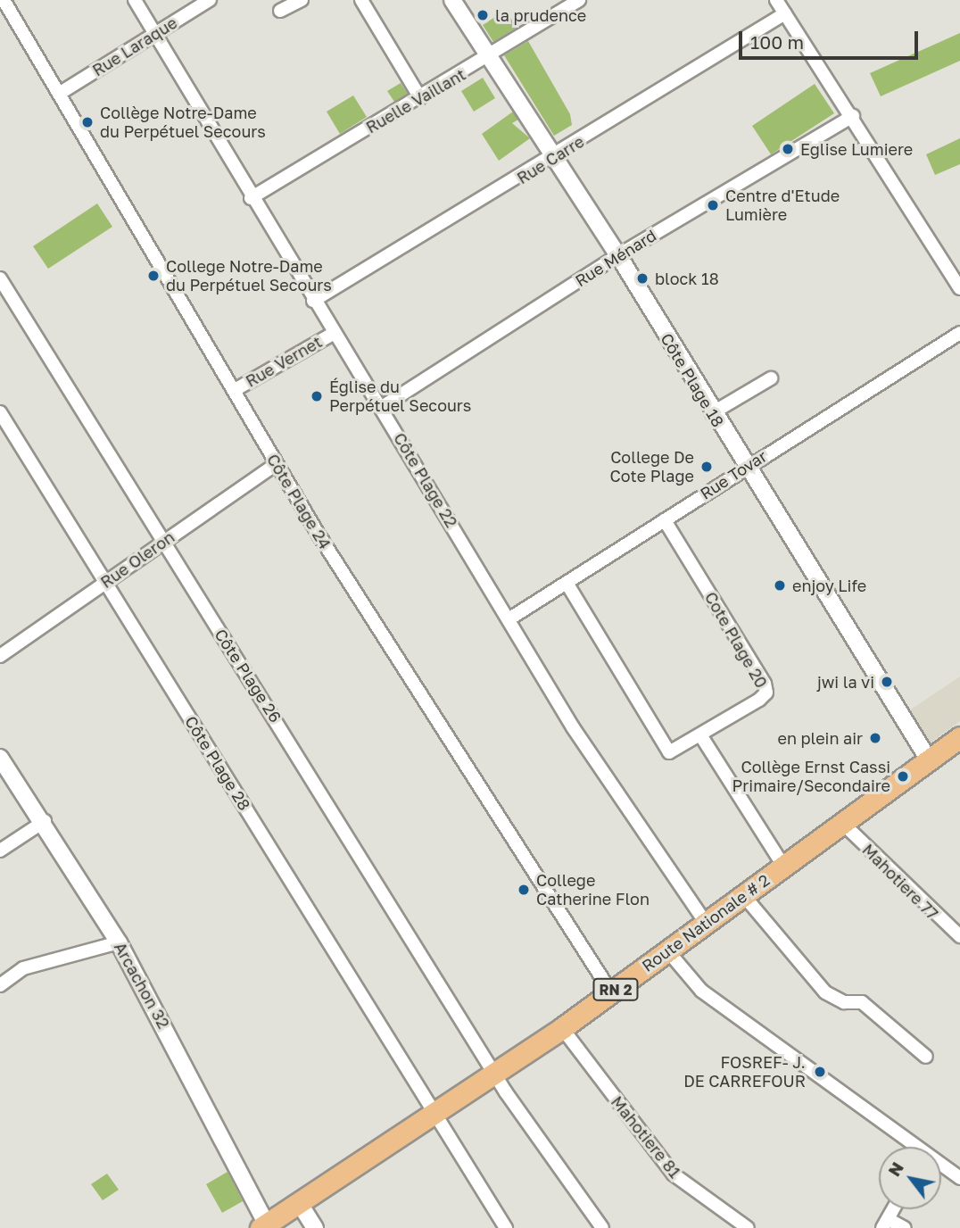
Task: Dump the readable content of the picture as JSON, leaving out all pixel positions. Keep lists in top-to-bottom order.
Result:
{
  "streets": {
    "main road": ["Route Nationale # 2", "RN 2"],
    "street": [
      "Rue Laraque",
      "Ruelle Vaillant",
      "Rue Carre",
      "Rue Ménard",
      "Rue Vernet",
      "Côte Plage 18",
      "Rue Tovar",
      "Côte Plage 22",
      "Côte Plage 24",
      "Rue Oleron",
      "Cote Plage 20",
      "Côte Plage 26",
      "Côte Plage 28",
      "Mahotiere 77",
      "Arcachon 32",
      "Mahotiere 81"
    ]
  },
  "crossings": [
    ["Rue Laraque", "Côte Plage 22"],
    ["Rue Laraque", "Côte Plage 24"],
    ["Ruelle Vaillant", "Côte Plage 18"],
    ["Ruelle Vaillant", "Côte Plage 22"],
    ["Rue Carre", "Côte Plage 18"],
    ["Rue Carre", "Côte Plage 22"],
    ["Rue Ménard", "Côte Plage 18"],
    ["Rue Ménard", "Côte Plage 22"],
    ["Rue Vernet", "Côte Plage 22"],
    ["Rue Vernet", "Côte Plage 24"],
    ["Côte Plage 18", "Rue Tovar"],
    ["Côte Plage 18", "Route Nationale # 2"],
    ["Rue Tovar", "Côte Plage 22"],
    ["Rue Tovar", "Cote Plage 20"],
    ["Côte Plage 22", "Route Nationale # 2"],
    ["Côte Plage 24", "Rue Oleron"],
    ["Côte Plage 24", "Route Nationale # 2"],
    ["Rue Oleron", "Côte Plage 26"],
    ["Rue Oleron", "Côte Plage 28"],
    ["Côte Plage 26", "Route Nationale # 2"],
    ["Côte Plage 28", "Route Nationale # 2"],
    ["Mahotiere 77", "Route Nationale # 2"],
    ["Route Nationale # 2", "Arcachon 32"],
    ["Route Nationale # 2", "Mahotiere 81"]
  ],
  "places": [
    "la prudence",
    "Collège Notre-Dame du Perpétuel Secours",
    "Eglise Lumiere",
    "Centre d'Etude Lumière",
    "College Notre-Dame du Perpétuel Secours",
    "block 18",
    "Église du Perpétuel Secours",
    "College De Cote Plage",
    "enjoy Life",
    "jwi la vi",
    "en plein air",
    "Collège Ernst Cassi Primaire/Secondaire",
    "College Catherine Flon",
    "FOSREF- J. DE CARREFOUR"
  ],
  "scale_bar": "100 m",
  "north": "top left"
}
